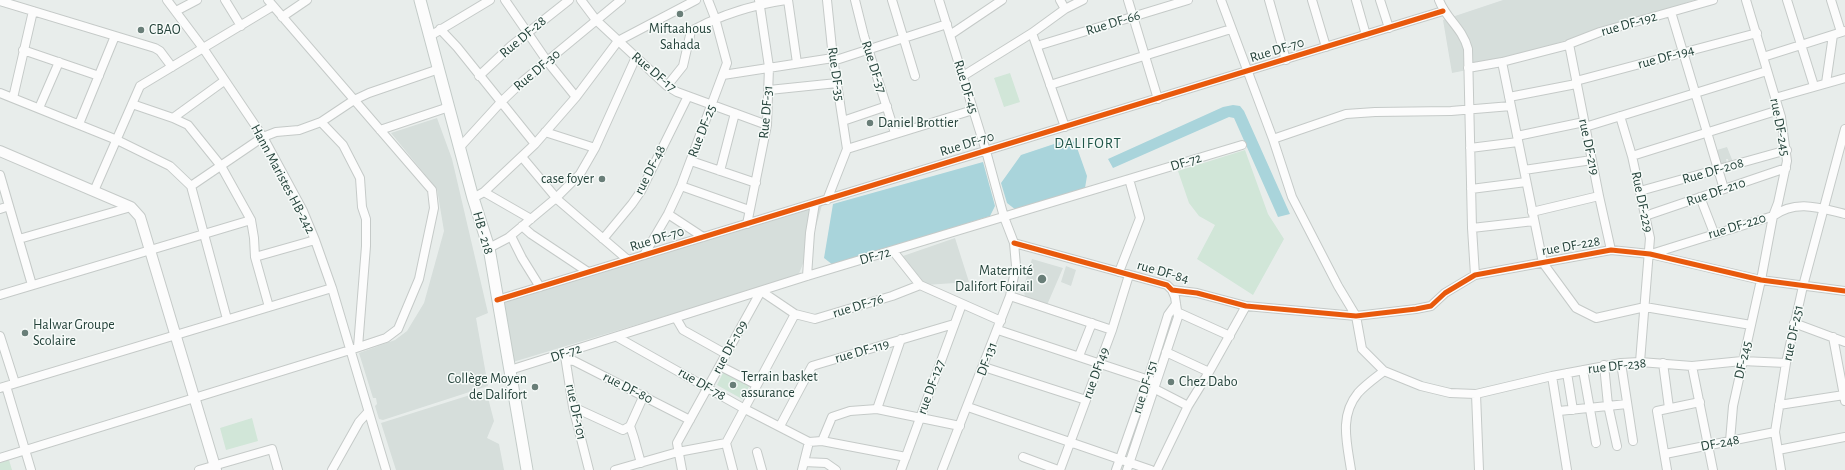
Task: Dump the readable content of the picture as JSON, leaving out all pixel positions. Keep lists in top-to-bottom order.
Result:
{
  "streets": {
    "main road": ["HB - 218"],
    "street": [
      "Rue DF-66",
      "rue DF-192",
      "Rue DF-28",
      "Rue DF-70",
      "rue DF-194",
      "Rue DF-37",
      "Rue DF-30",
      "Rue DF-17",
      "Rue DF-35",
      "Rue DF-45",
      "Rue DF-31",
      "rue DF-245",
      "Rue DF-25",
      "rue DF-219",
      "DF-72",
      "rue DF-48",
      "Rue DF-208",
      "Hann Maristes HB-242",
      "Rue DF-210",
      "Rue DF-229",
      "rue DF-220",
      "rue DF-228",
      "rue DF-84",
      "rue DF-76",
      "rue DF-251",
      "rue DF-109",
      "rue DF-119",
      "DF-131",
      "DF-245",
      "rue DF-238",
      "rue DF149",
      "rue DF-78",
      "rue DF-127",
      "rue DF-151",
      "rue DF-80",
      "rue DF-101",
      "DF-248"
    ]
  },
  "crossings": [
    ["rue DF-192", "rue DF-219"],
    ["Rue DF-70", "Rue DF-45"],
    ["Rue DF-70", "Rue DF-31"],
    ["Rue DF-70", "Rue DF-25"],
    ["Rue DF-70", "HB - 218"],
    ["rue DF-194", "rue DF-245"],
    ["rue DF-194", "rue DF-219"],
    ["Rue DF-30", "Rue DF-17"],
    ["Rue DF-30", "HB - 218"],
    ["Rue DF-17", "Rue DF-31"],
    ["Rue DF-17", "Rue DF-25"],
    ["Rue DF-17", "rue DF-48"],
    ["Rue DF-45", "DF-72"],
    ["Rue DF-45", "rue DF-84"],
    ["Rue DF-45", "DF-131"],
    ["rue DF-245", "Rue DF-208"],
    ["rue DF-245", "Rue DF-210"],
    ["rue DF-245", "rue DF-220"],
    ["rue DF-245", "rue DF-228"],
    ["rue DF-245", "DF-245"],
    ["rue DF-219", "rue DF-228"],
    ["DF-72", "HB - 218"],
    ["DF-72", "rue DF-76"],
    ["DF-72", "rue DF-109"],
    ["DF-72", "rue DF-78"],
    ["DF-72", "rue DF-80"],
    ["DF-72", "rue DF-101"],
    ["Rue DF-208", "Rue DF-229"],
    ["Rue DF-210", "Rue DF-229"],
    ["Rue DF-229", "rue DF-220"],
    ["Rue DF-229", "rue DF-228"],
    ["Rue DF-229", "rue DF-238"],
    ["rue DF-220", "rue DF-228"],
    ["rue DF-220", "rue DF-251"],
    ["rue DF-228", "rue DF-84"],
    ["rue DF-228", "rue DF-251"],
    ["rue DF-228", "DF-245"],
    ["rue DF-84", "DF-131"],
    ["rue DF-84", "rue DF149"],
    ["rue DF-84", "rue DF-151"],
    ["rue DF-76", "rue DF-109"],
    ["rue DF-251", "rue DF-238"],
    ["rue DF-251", "DF-248"],
    ["rue DF-109", "rue DF-78"],
    ["rue DF-109", "rue DF-80"],
    ["rue DF-119", "rue DF-78"],
    ["rue DF-119", "rue DF-127"],
    ["DF-245", "rue DF-238"],
    ["DF-245", "DF-248"],
    ["rue DF-80", "rue DF-101"]
  ],
  "districts": ["DALIFORT"],
  "places": [
    "Miftaahous Sahada",
    "CBAO",
    "Daniel Brottier",
    "case foyer",
    "Maternité Dalifort Foirail",
    "Halwar Groupe Scolaire",
    "Chez Dabo",
    "Terrain basket assurance",
    "Collège Moyen de Dalifort"
  ]
}
